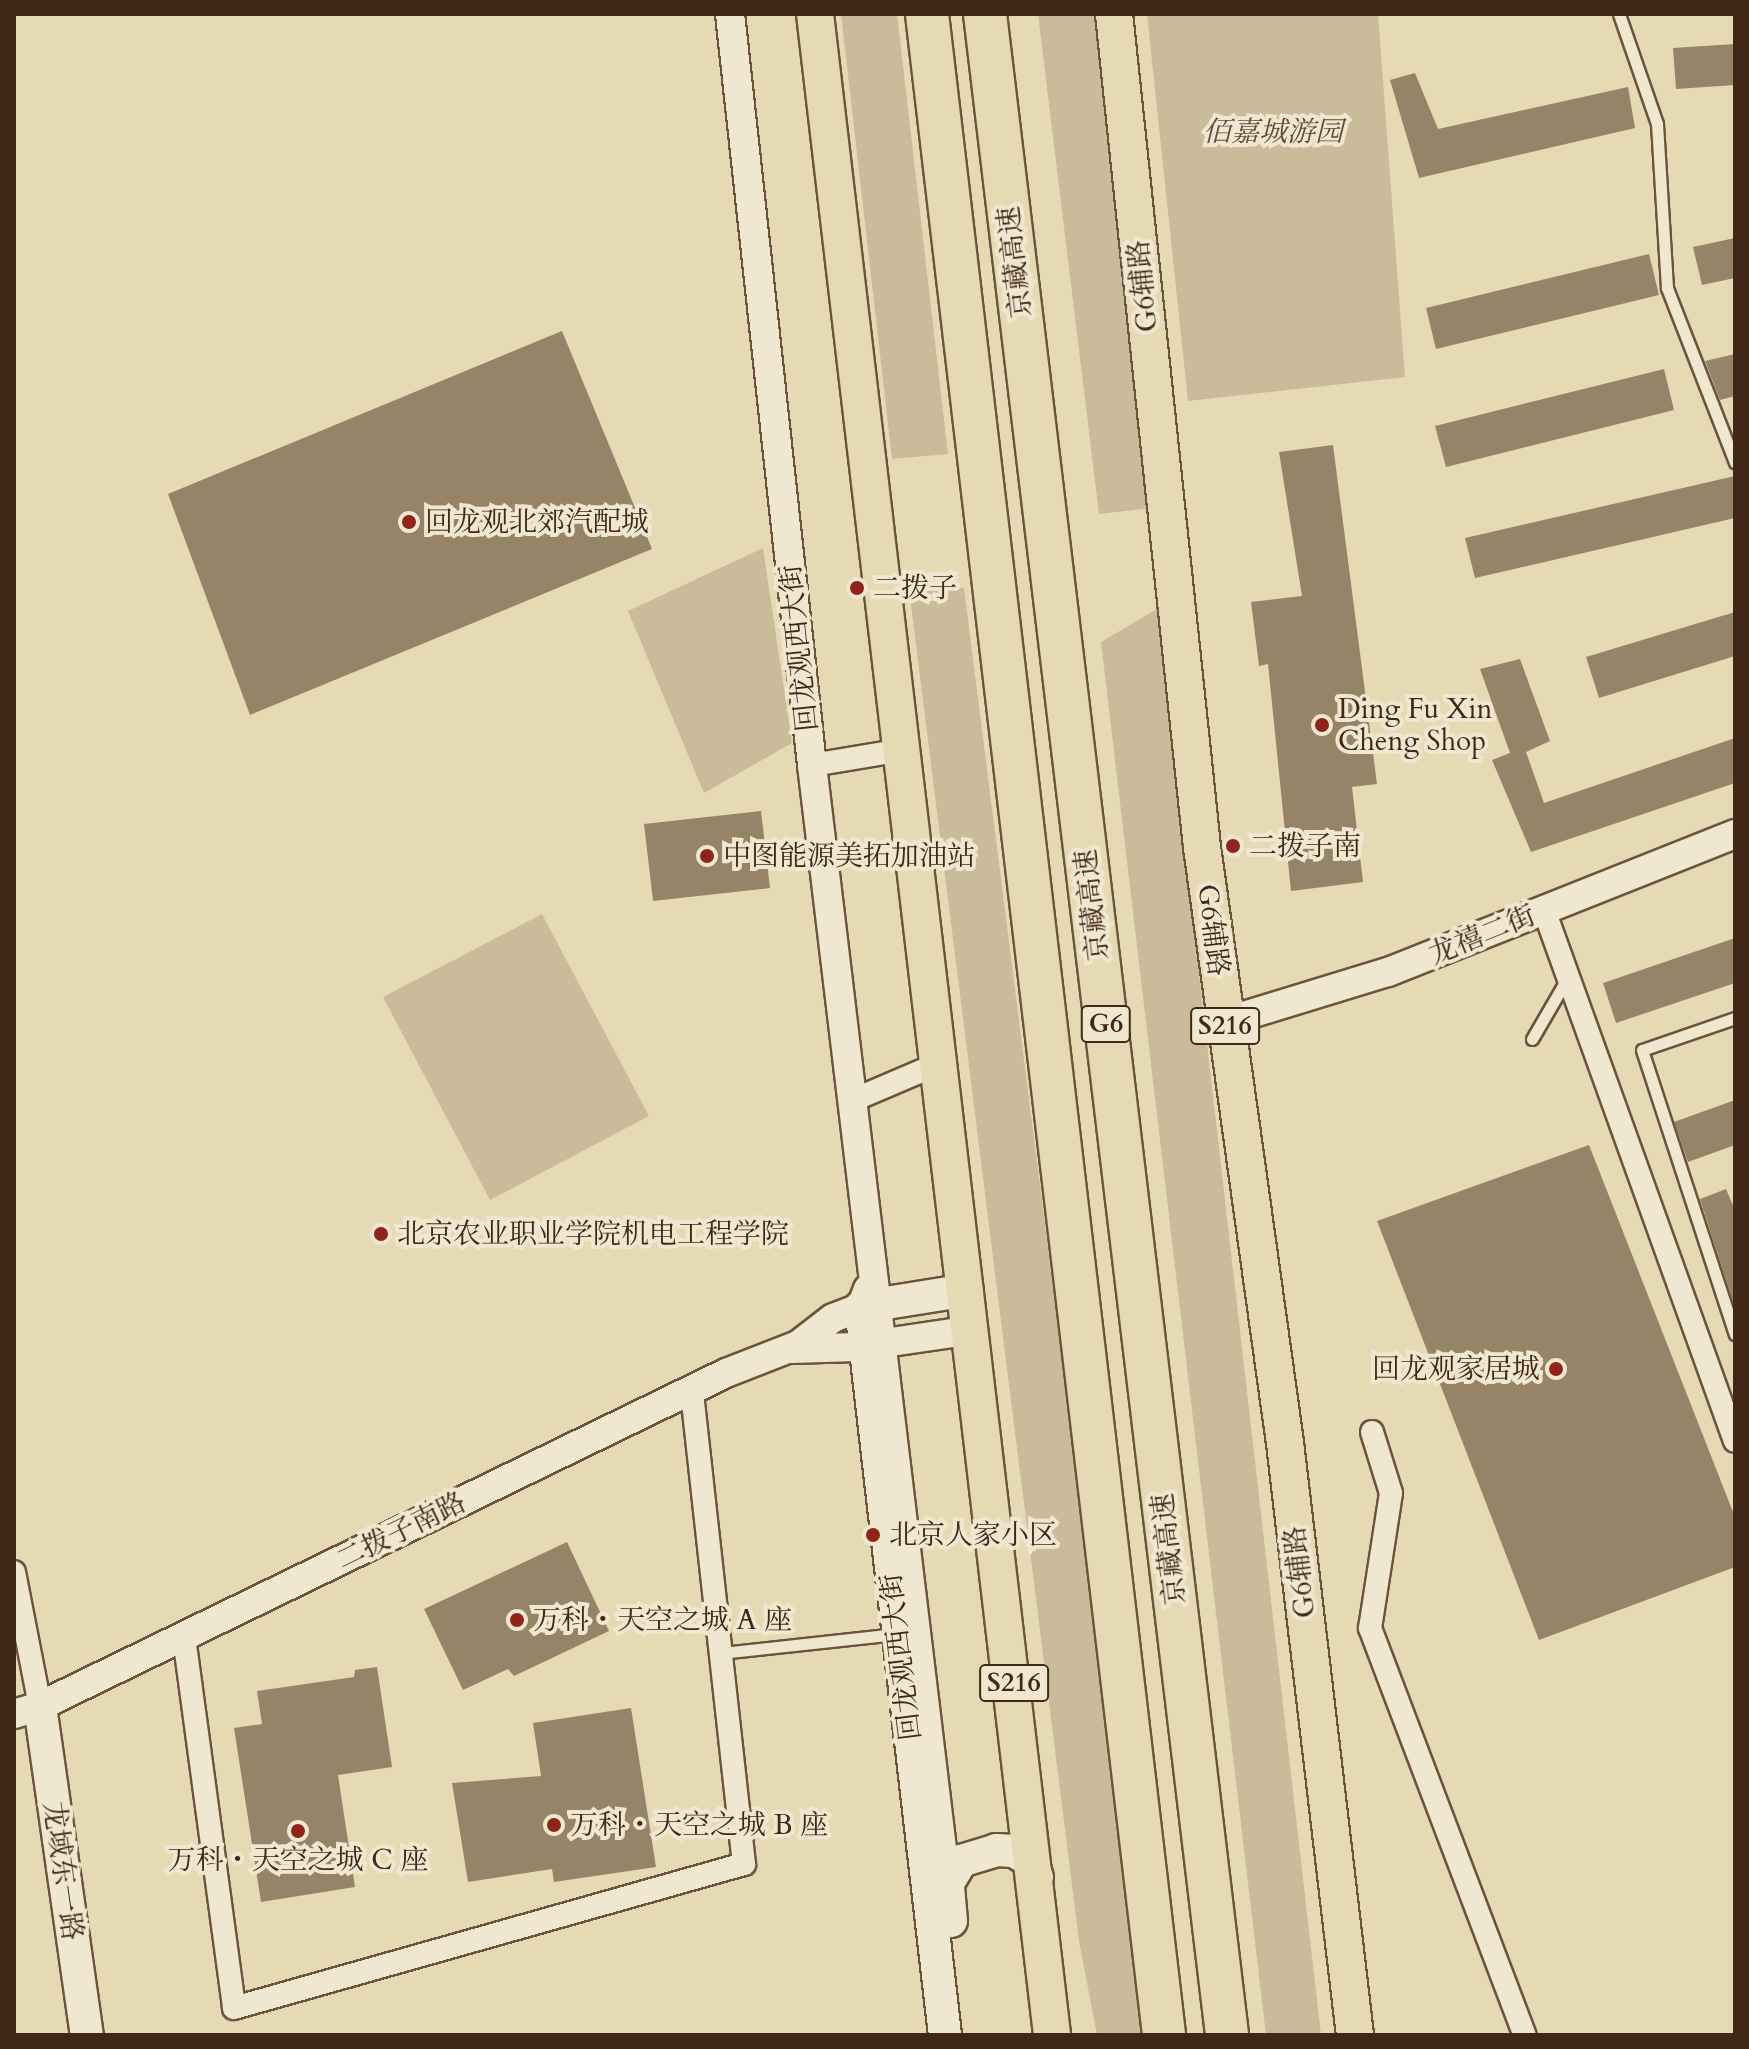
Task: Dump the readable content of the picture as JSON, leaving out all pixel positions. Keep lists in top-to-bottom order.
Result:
{
  "streets": {
    "highway": ["京藏高速", "G6"],
    "main road": [
      "G6辅路",
      "回龙观西大街",
      "S216",
      "二拨子南路",
      "龙域东一路"
    ],
    "street": ["龙禧二街"]
  },
  "crossings": [
    ["G6辅路", "龙禧二街"],
    ["回龙观西大街", "二拨子南路"],
    ["S216", "二拨子南路"],
    ["二拨子南路", "龙域东一路"]
  ],
  "parks": ["佰嘉城游园"],
  "places": [
    "回龙观北郊汽配城",
    "二拨子",
    "Ding Fu Xin Cheng Shop",
    "二拨子南",
    "中图能源美拓加油站",
    "北京农业职业学院机电工程学院",
    "回龙观家居城",
    "北京人家小区",
    "万科・天空之城 A 座",
    "万科・天空之城 B 座",
    "万科・天空之城 C 座"
  ]
}
